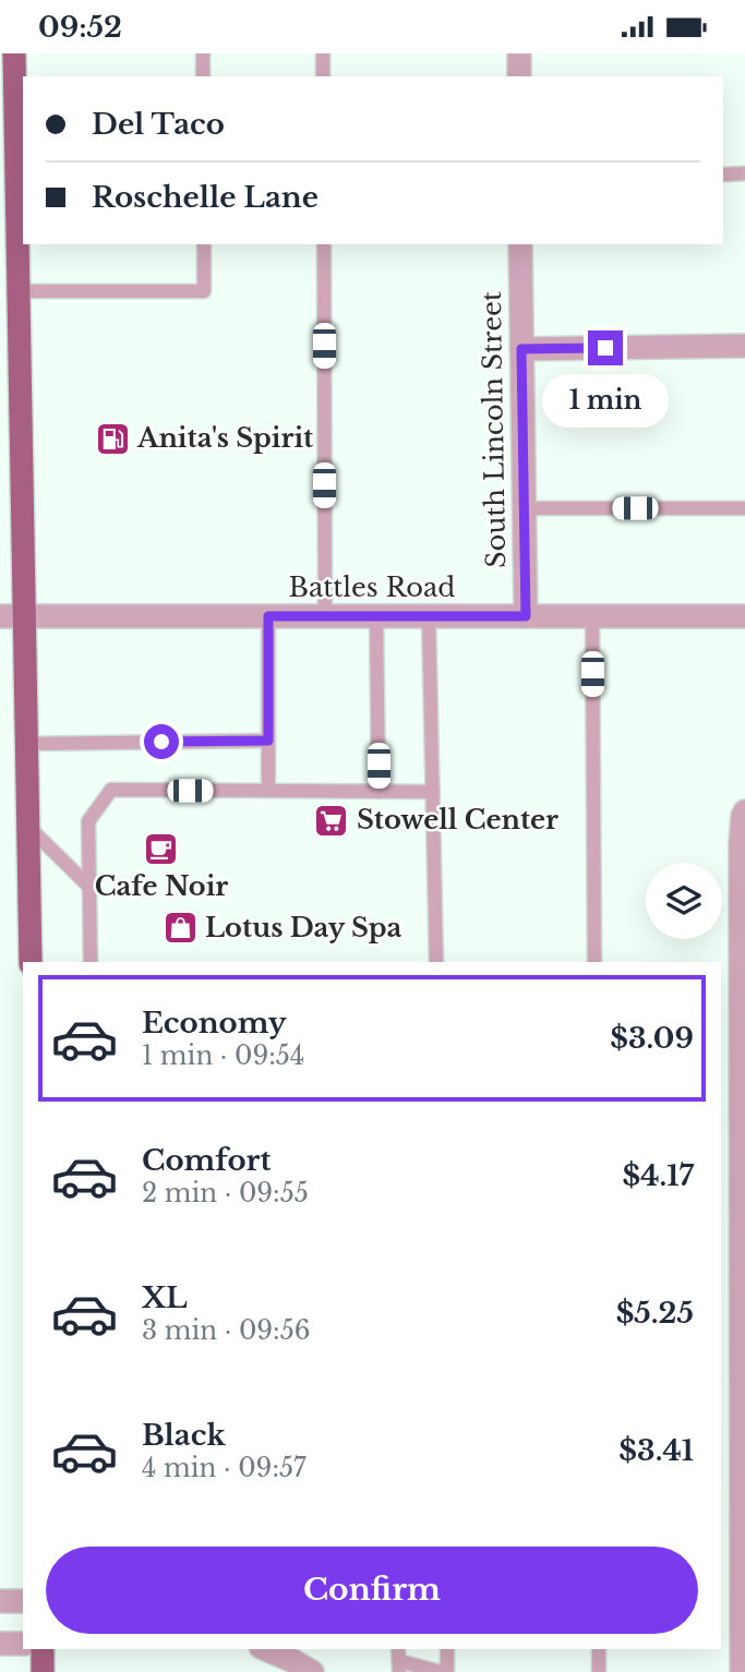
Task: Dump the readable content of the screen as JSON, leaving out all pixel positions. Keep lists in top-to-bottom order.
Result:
{
  "streets": {
    "street": ["South Lincoln Street", "Battles Road"]
  },
  "crossings": [
    ["South Lincoln Street", "Battles Road"]
  ],
  "places": {
    "fuel station": ["Anita's Spirit"],
    "supermarket": ["Stowell Center"],
    "cafe": ["Cafe Noir"],
    "shop": ["Lotus Day Spa"]
  },
  "page": {
    "status": "09:52",
    "banner": ["Del Taco", "Roschelle Lane"],
    "bubble": "1 min",
    "list": [
      {
        "name": "Economy",
        "note": "1 min · 09:54",
        "value": "$3.09"
      },
      {
        "name": "Comfort",
        "note": "2 min · 09:55",
        "value": "$4.17"
      },
      {
        "name": "XL",
        "note": "3 min · 09:56",
        "value": "$5.25"
      },
      {
        "name": "Black",
        "note": "4 min · 09:57",
        "value": "$3.41"
      }
    ],
    "buttons": "Confirm"
  }
}
